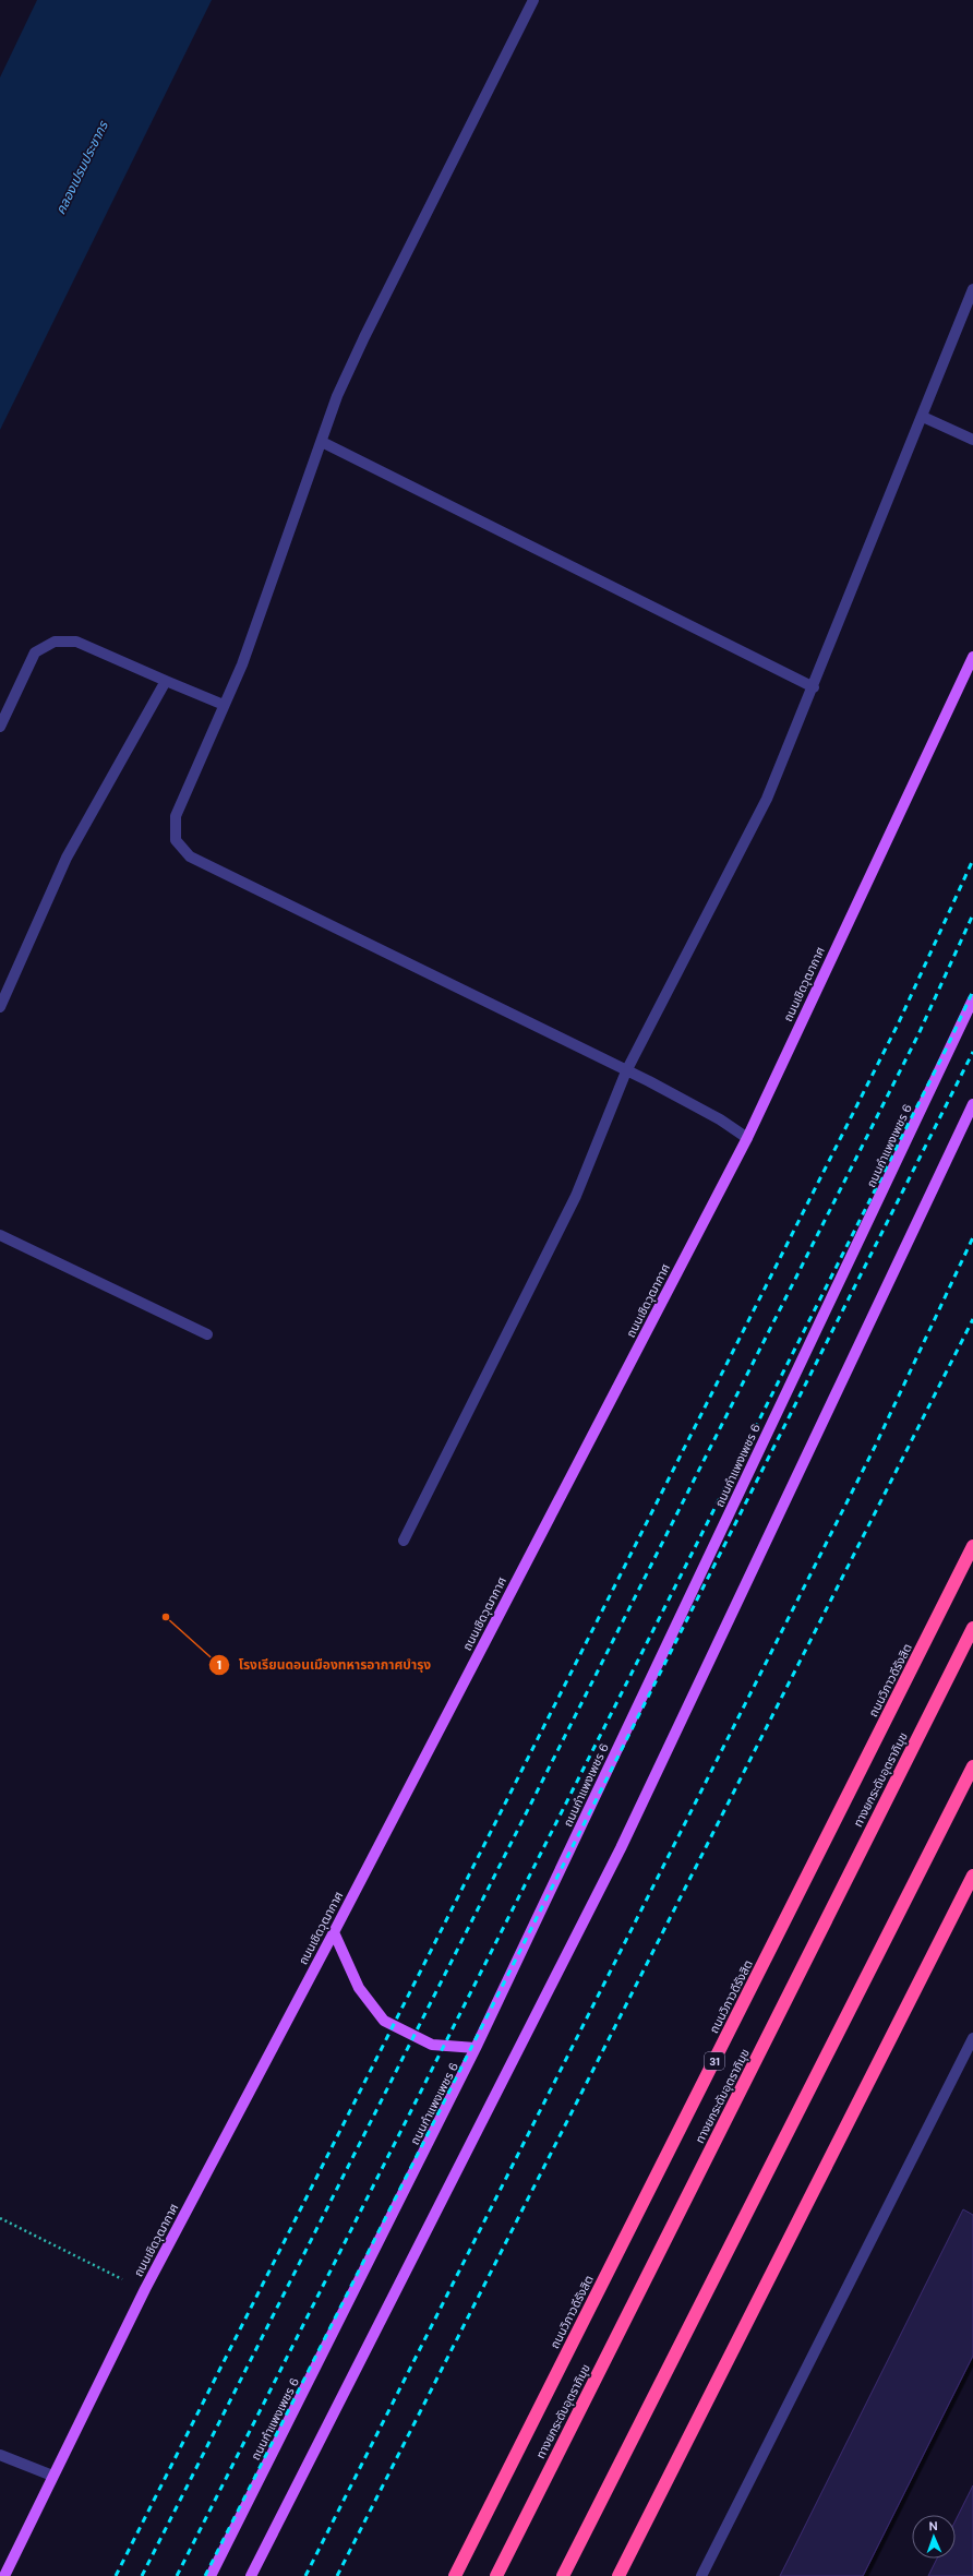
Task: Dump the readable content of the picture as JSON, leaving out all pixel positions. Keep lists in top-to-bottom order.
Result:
{
  "streets": {
    "highway": ["ถนนวิภาวดีรังสิต", "ทางยกระดับอุตราภิมุข", "31"],
    "main road": ["ถนนเชิดวุฒากาศ", "ถนนกำแพงเพชร 6"]
  },
  "water": ["คลองเปรมประชากร"],
  "places": ["โรงเรียนดอนเมืองทหารอากาศบำรุง"],
  "north": "top"
}
